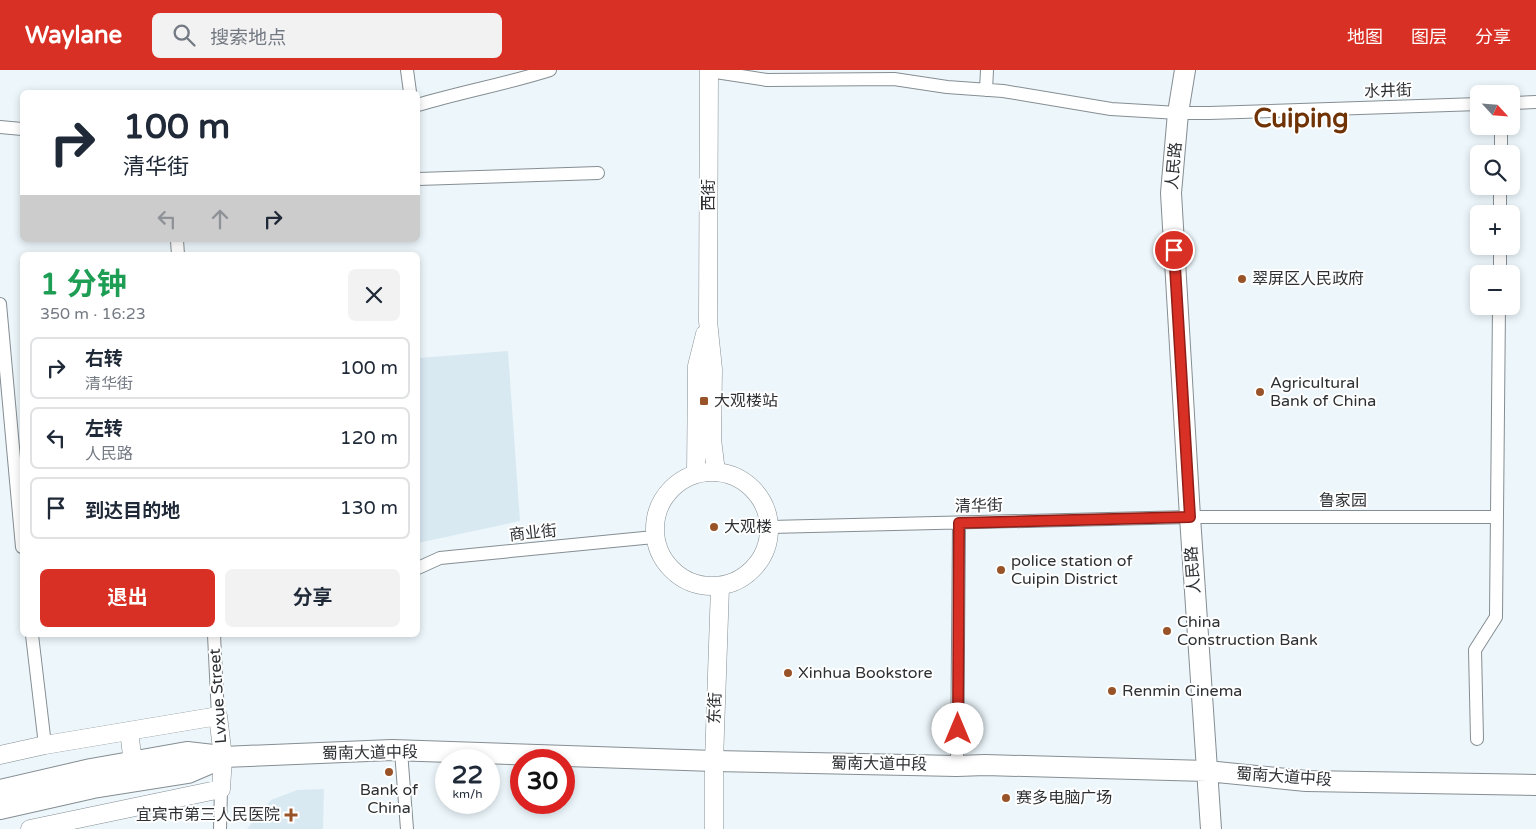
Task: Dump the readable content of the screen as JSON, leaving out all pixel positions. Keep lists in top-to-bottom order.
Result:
{
  "streets": {
    "main road": [
      "人民路",
      "西街",
      "Lvxue Street",
      "东街",
      "蜀南大道中段"
    ],
    "street": [
      "水井街",
      "鲁家园",
      "清华街",
      "商业街"
    ]
  },
  "crossings": [
    ["水井街", "人民路"],
    ["水井街", "西街"],
    ["人民路", "鲁家园"],
    ["人民路", "清华街"],
    ["人民路", "蜀南大道中段"],
    ["西街", "清华街"],
    ["西街", "商业街"],
    ["西街", "东街"],
    ["鲁家园", "清华街"],
    ["清华街", "商业街"],
    ["清华街", "东街"],
    ["商业街", "东街"],
    ["Lvxue Street", "蜀南大道中段"],
    ["东街", "蜀南大道中段"]
  ],
  "districts": ["Cuiping"],
  "places": {
    "other": [
      "翠屏区人民政府",
      "Agricultural Bank of China",
      "大观楼",
      "police station of Cuipin District",
      "China Construction Bank",
      "Xinhua Bookstore",
      "Renmin Cinema",
      "Bank of China",
      "赛多电脑广场"
    ],
    "transit": ["大观楼站"],
    "health": ["宜宾市第三人民医院"]
  },
  "north": "bottom right",
  "page": {
    "header": "Waylane",
    "search": "搜索地点",
    "nav": ["地图", "图层", "分享"],
    "map_buttons": ["+", "−"],
    "turn": ["100 m", "清华街"],
    "heading": ["1 分钟", "350 m · 16:23"],
    "list": [
      {
        "name": "右转",
        "note": "清华街",
        "value": "100 m"
      },
      {
        "name": "左转",
        "note": "人民路",
        "value": "120 m"
      },
      {
        "name": "到达目的地",
        "value": "130 m"
      }
    ],
    "buttons": ["退出", "分享"],
    "speed": "22 km/h",
    "limit": "30"
  }
}
